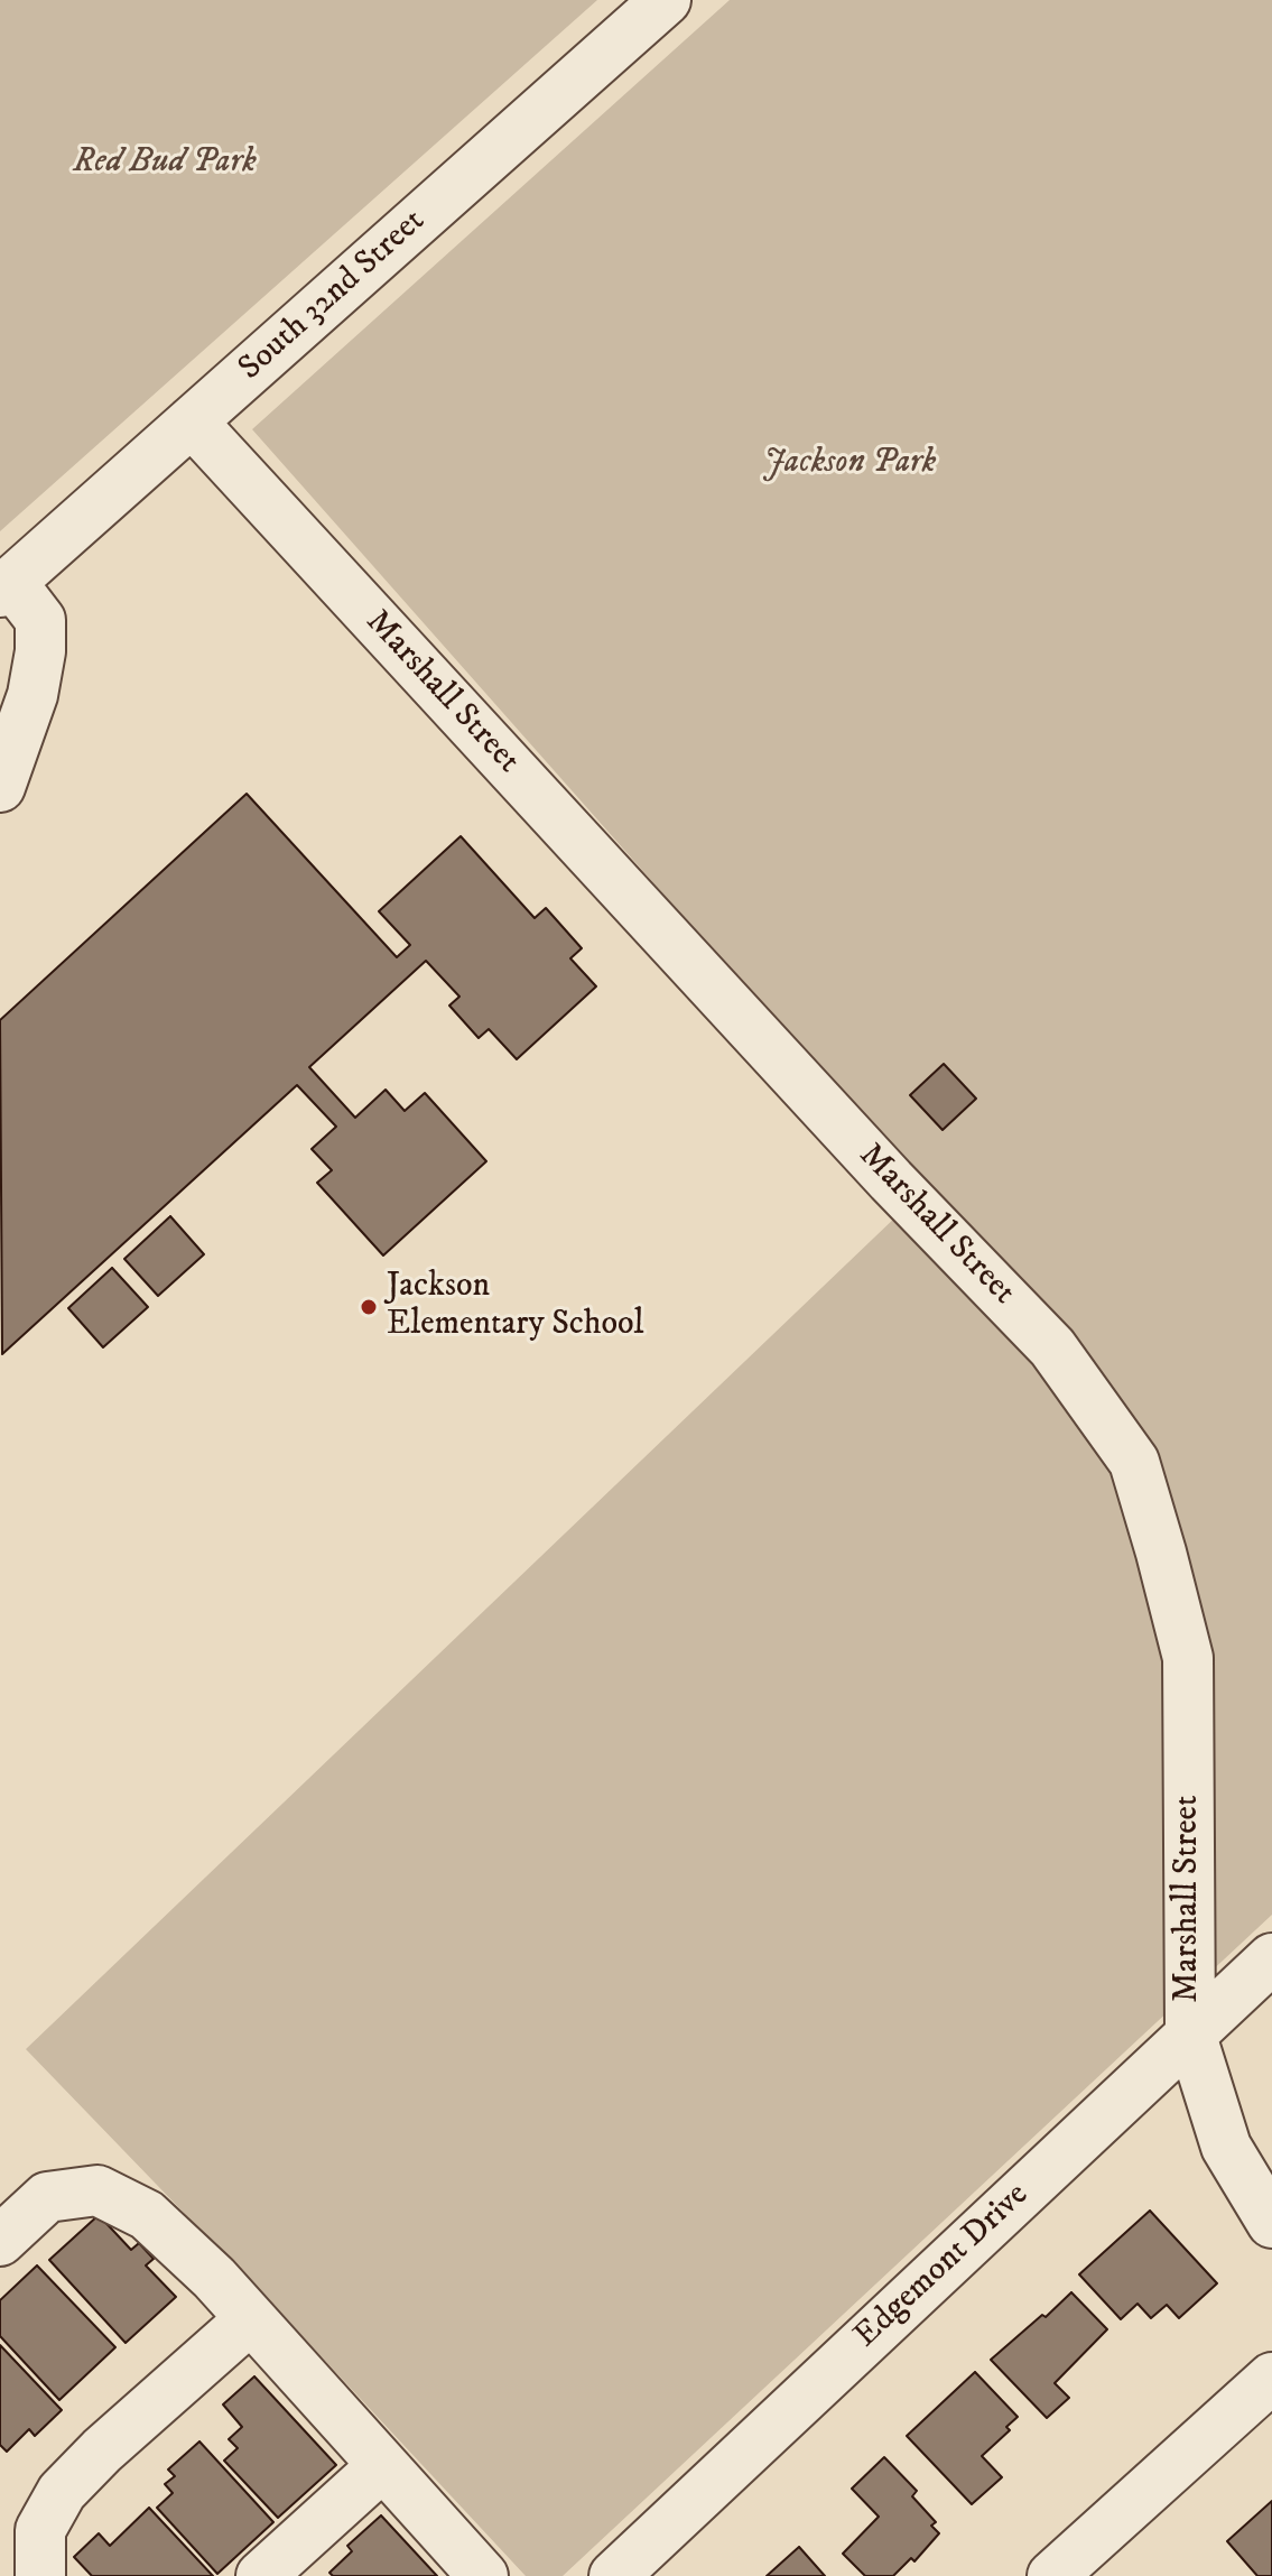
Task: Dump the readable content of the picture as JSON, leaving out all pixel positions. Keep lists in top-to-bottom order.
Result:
{
  "streets": {
    "street": ["South 32nd Street", "Marshall Street", "Edgemont Drive"]
  },
  "crossings": [
    ["South 32nd Street", "Marshall Street"],
    ["Marshall Street", "Edgemont Drive"]
  ],
  "parks": ["Red Bud Park", "Jackson Park"],
  "places": ["Jackson Elementary School"]
}
